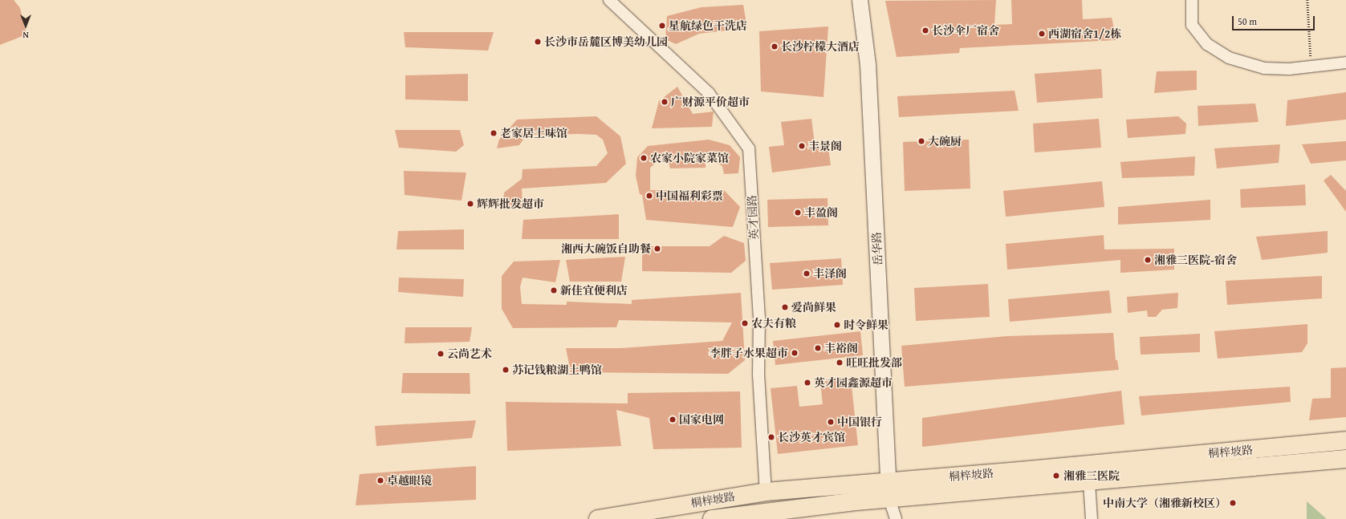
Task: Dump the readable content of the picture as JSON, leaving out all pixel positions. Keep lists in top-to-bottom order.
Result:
{
  "streets": {
    "main road": ["桐梓坡路"],
    "street": ["英才园路", "岳华路"]
  },
  "crossings": [
    ["英才园路", "桐梓坡路"],
    ["岳华路", "桐梓坡路"]
  ],
  "places": [
    "星航绿色干洗店",
    "长沙伞厂宿舍",
    "西湖宿舍1/2栋",
    "长沙市岳麓区博美幼儿园",
    "长沙柠檬大酒店",
    "广财源平价超市",
    "老家居土味馆",
    "大碗厨",
    "丰景阁",
    "农家小院家菜馆",
    "中国福利彩票",
    "辉辉批发超市",
    "丰盈阁",
    "湘西大碗饭自助餐",
    "湘雅三医院-宿舍",
    "丰泽阁",
    "新佳宜便利店",
    "爱尚鲜果",
    "农夫有粮",
    "时令鲜果",
    "丰裕阁",
    "李胖子水果超市",
    "云尚艺术",
    "旺旺批发部",
    "苏记钱粮湖土鸭馆",
    "英才园鑫源超市",
    "国家电网",
    "中国银行",
    "长沙英才宾馆",
    "湘雅三医院",
    "卓越眼镜",
    "中南大学（湘雅新校区）"
  ],
  "scale_bar": "50 m",
  "north": "bottom"
}
